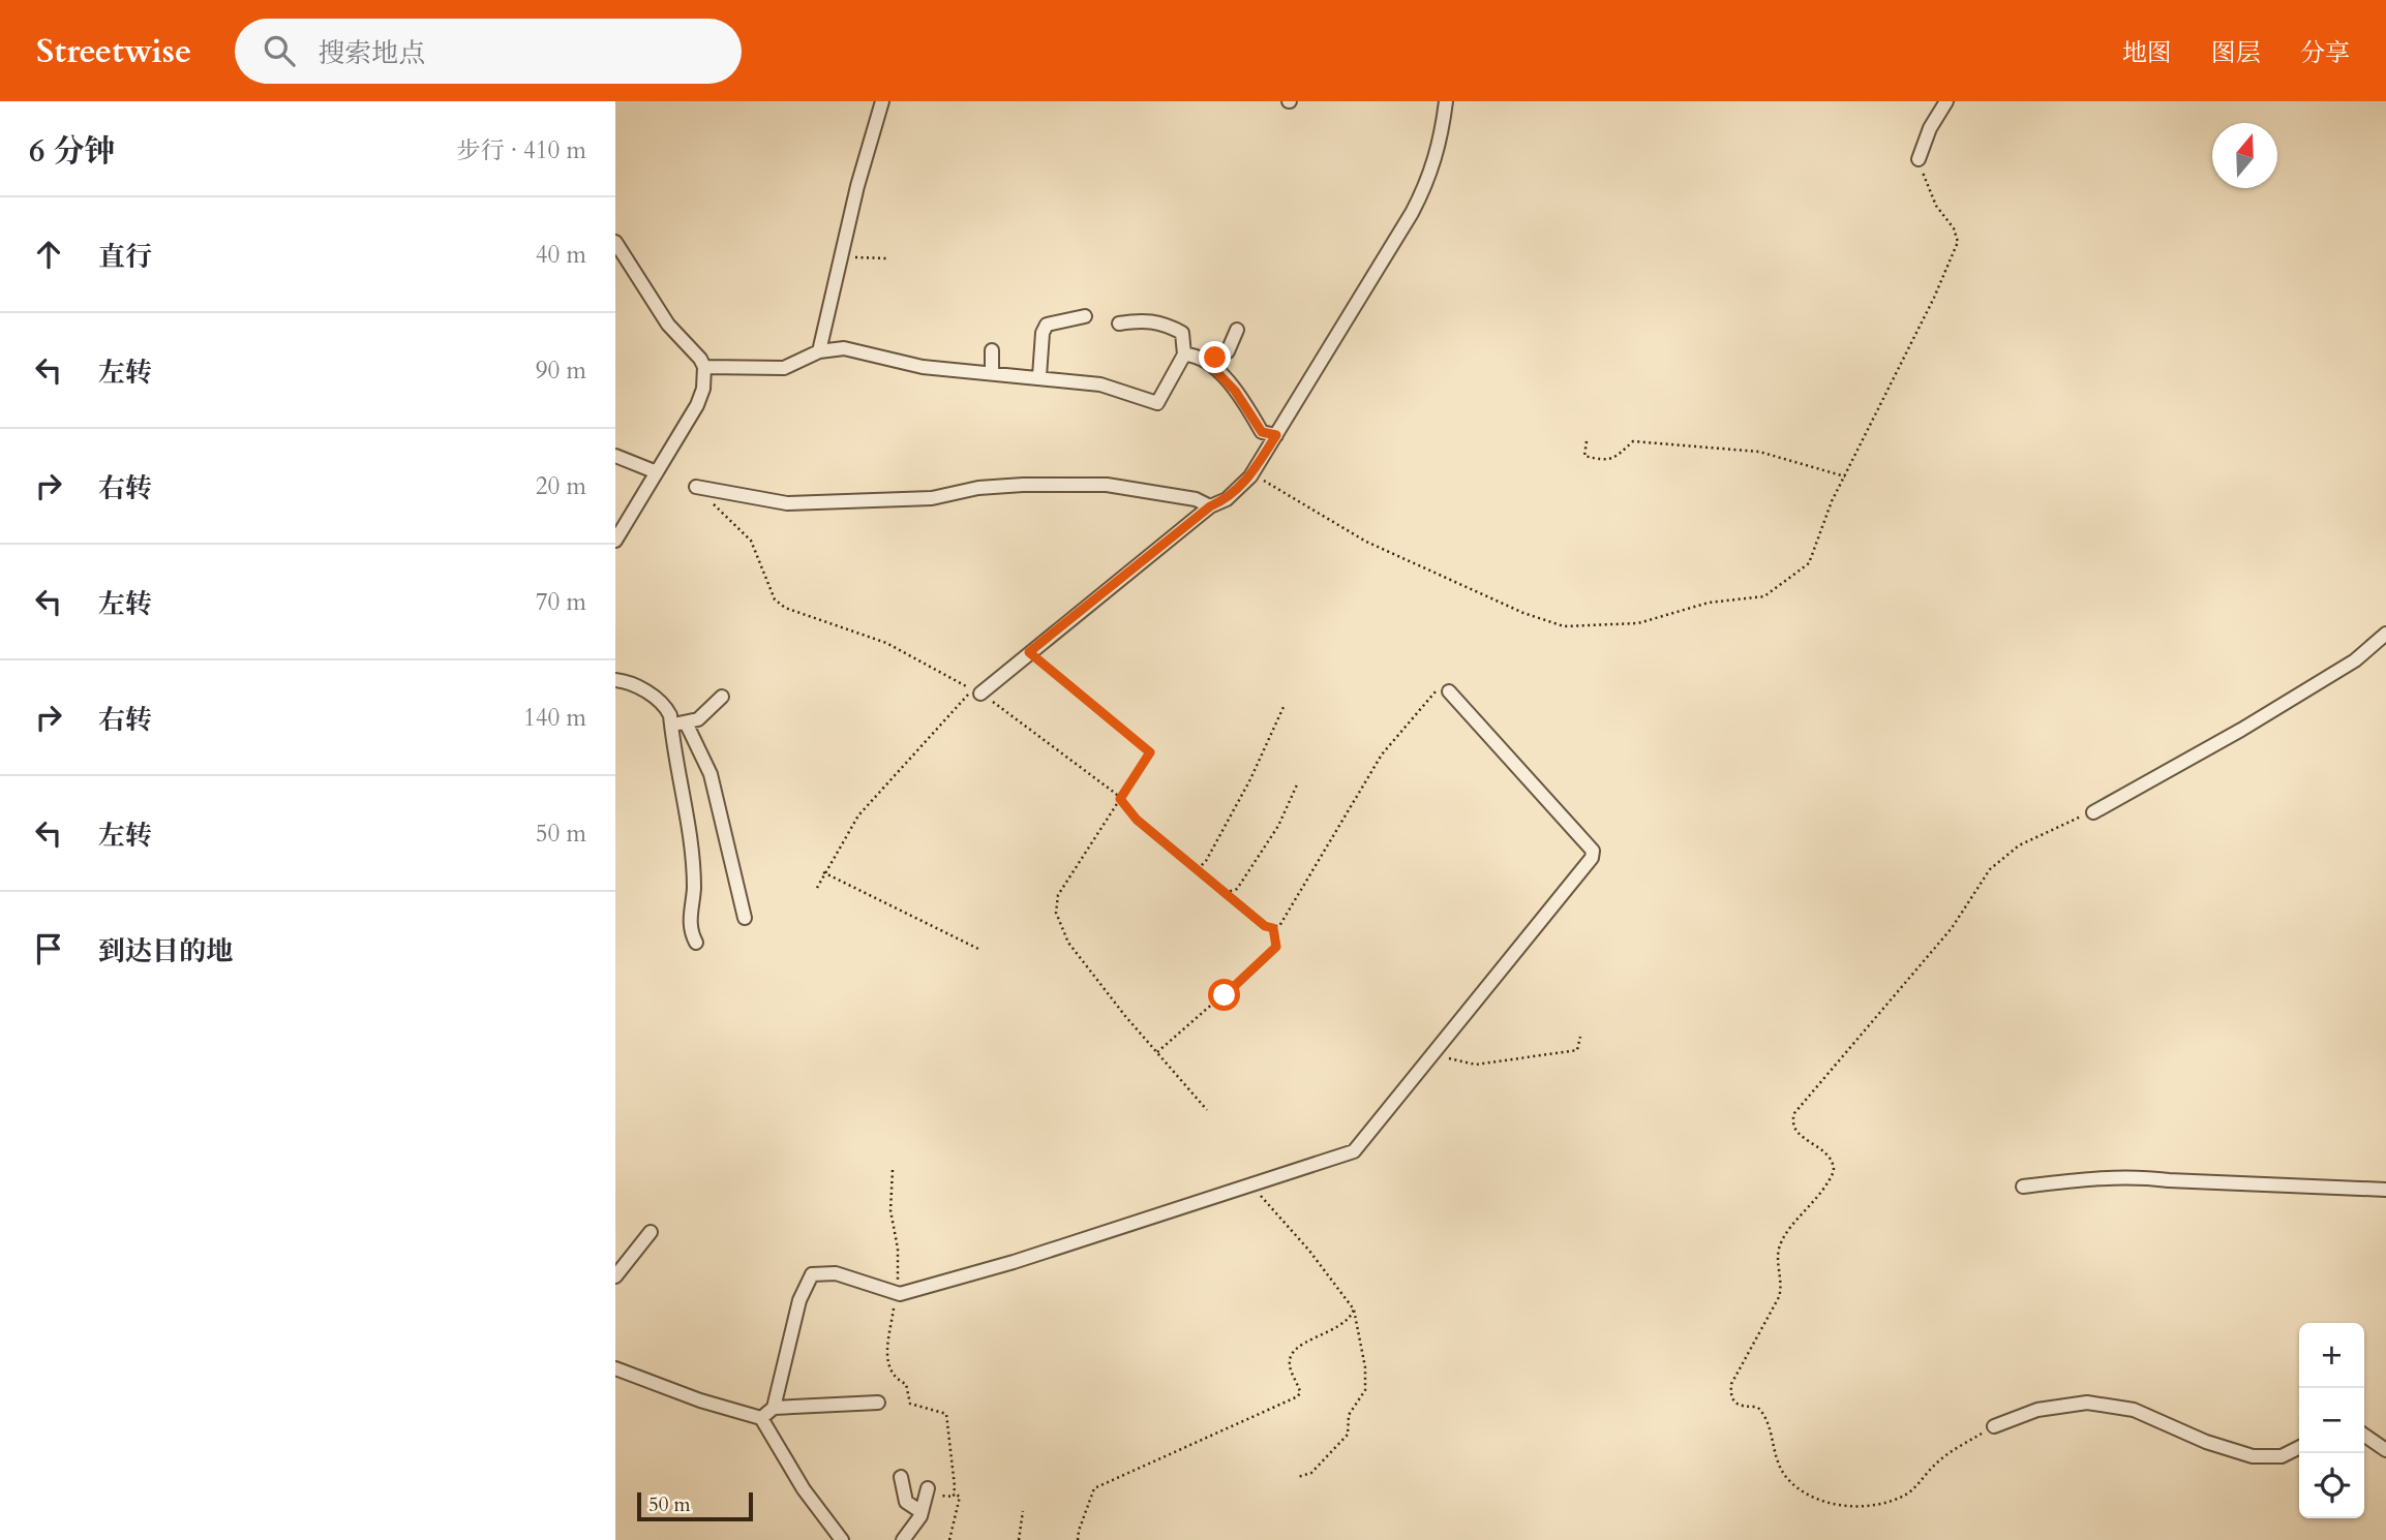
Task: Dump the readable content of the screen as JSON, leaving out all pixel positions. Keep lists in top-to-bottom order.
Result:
{
  "scale_bar": "50 m",
  "north": "top",
  "page": {
    "header": "Streetwise",
    "search": "搜索地点",
    "nav": ["地图", "图层", "分享"],
    "heading": ["6 分钟", "步行 · 410 m"],
    "list": [
      ["直行", "40 m"],
      ["左转", "90 m"],
      ["右转", "20 m"],
      ["左转", "70 m"],
      ["右转", "140 m"],
      ["左转", "50 m"],
      "到达目的地"
    ],
    "map_buttons": ["+", "−"],
    "scale": "50 m"
  }
}
